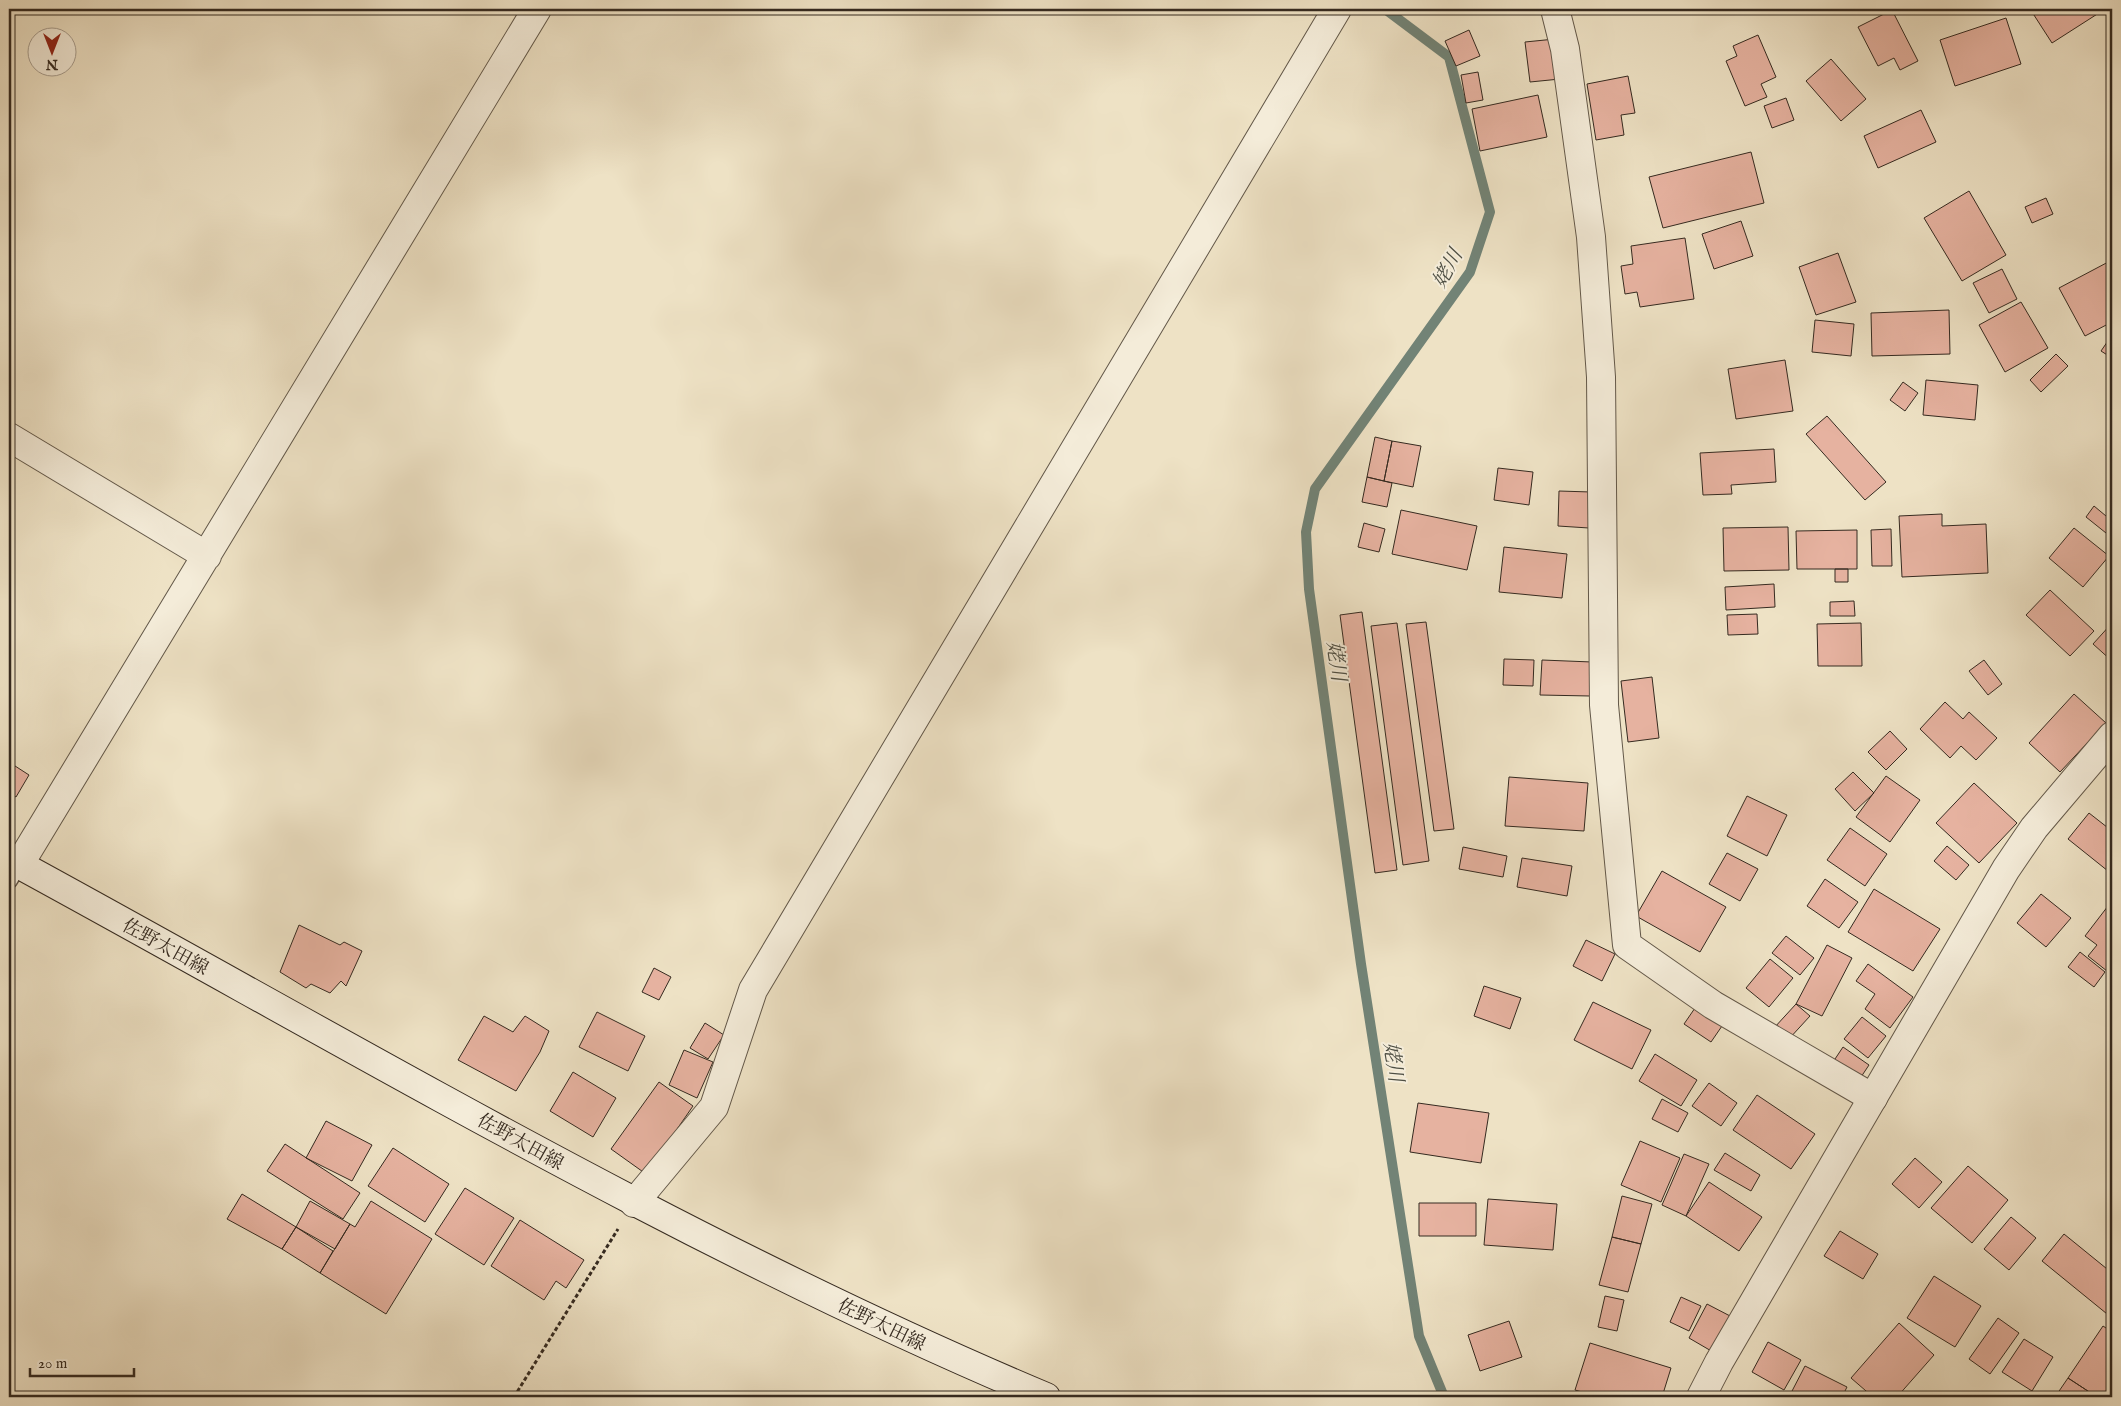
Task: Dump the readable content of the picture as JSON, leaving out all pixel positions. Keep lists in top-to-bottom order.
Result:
{
  "streets": {
    "street": ["佐野太田線"]
  },
  "water": ["姥川"],
  "scale_bar": "20 m",
  "north": "bottom"
}
